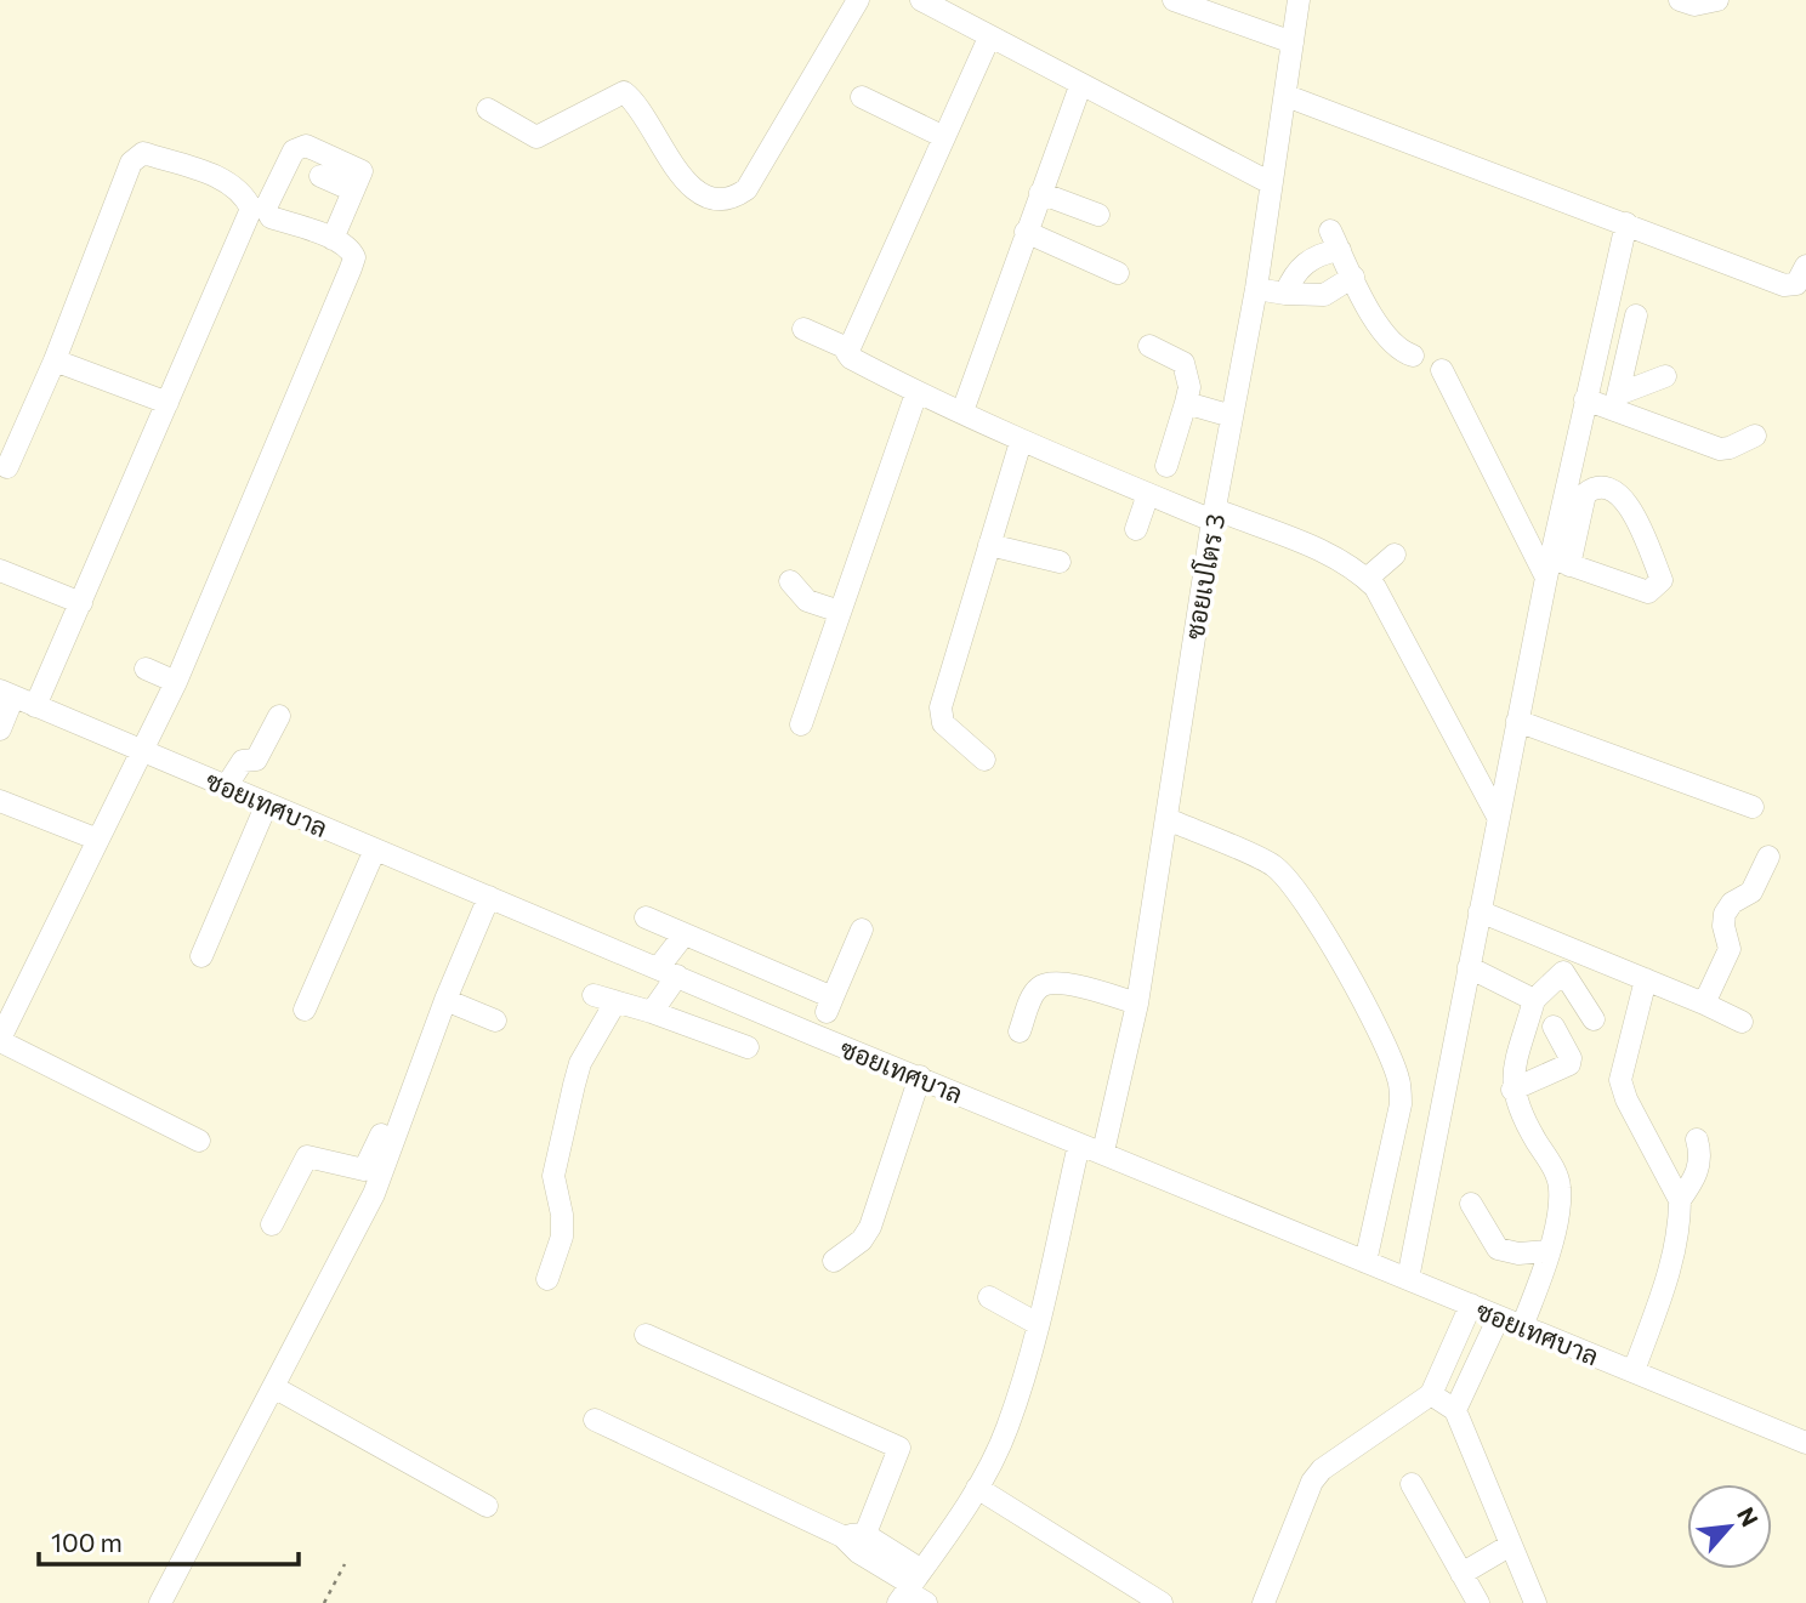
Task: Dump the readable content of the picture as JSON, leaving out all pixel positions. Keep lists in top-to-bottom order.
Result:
{
  "streets": {
    "street": ["ซอยเปโตร 3", "ซอยเทศบาล"]
  },
  "crossings": [
    ["ซอยเปโตร 3", "ซอยเทศบาล"]
  ],
  "scale_bar": "100 m",
  "north": "top right"
}
